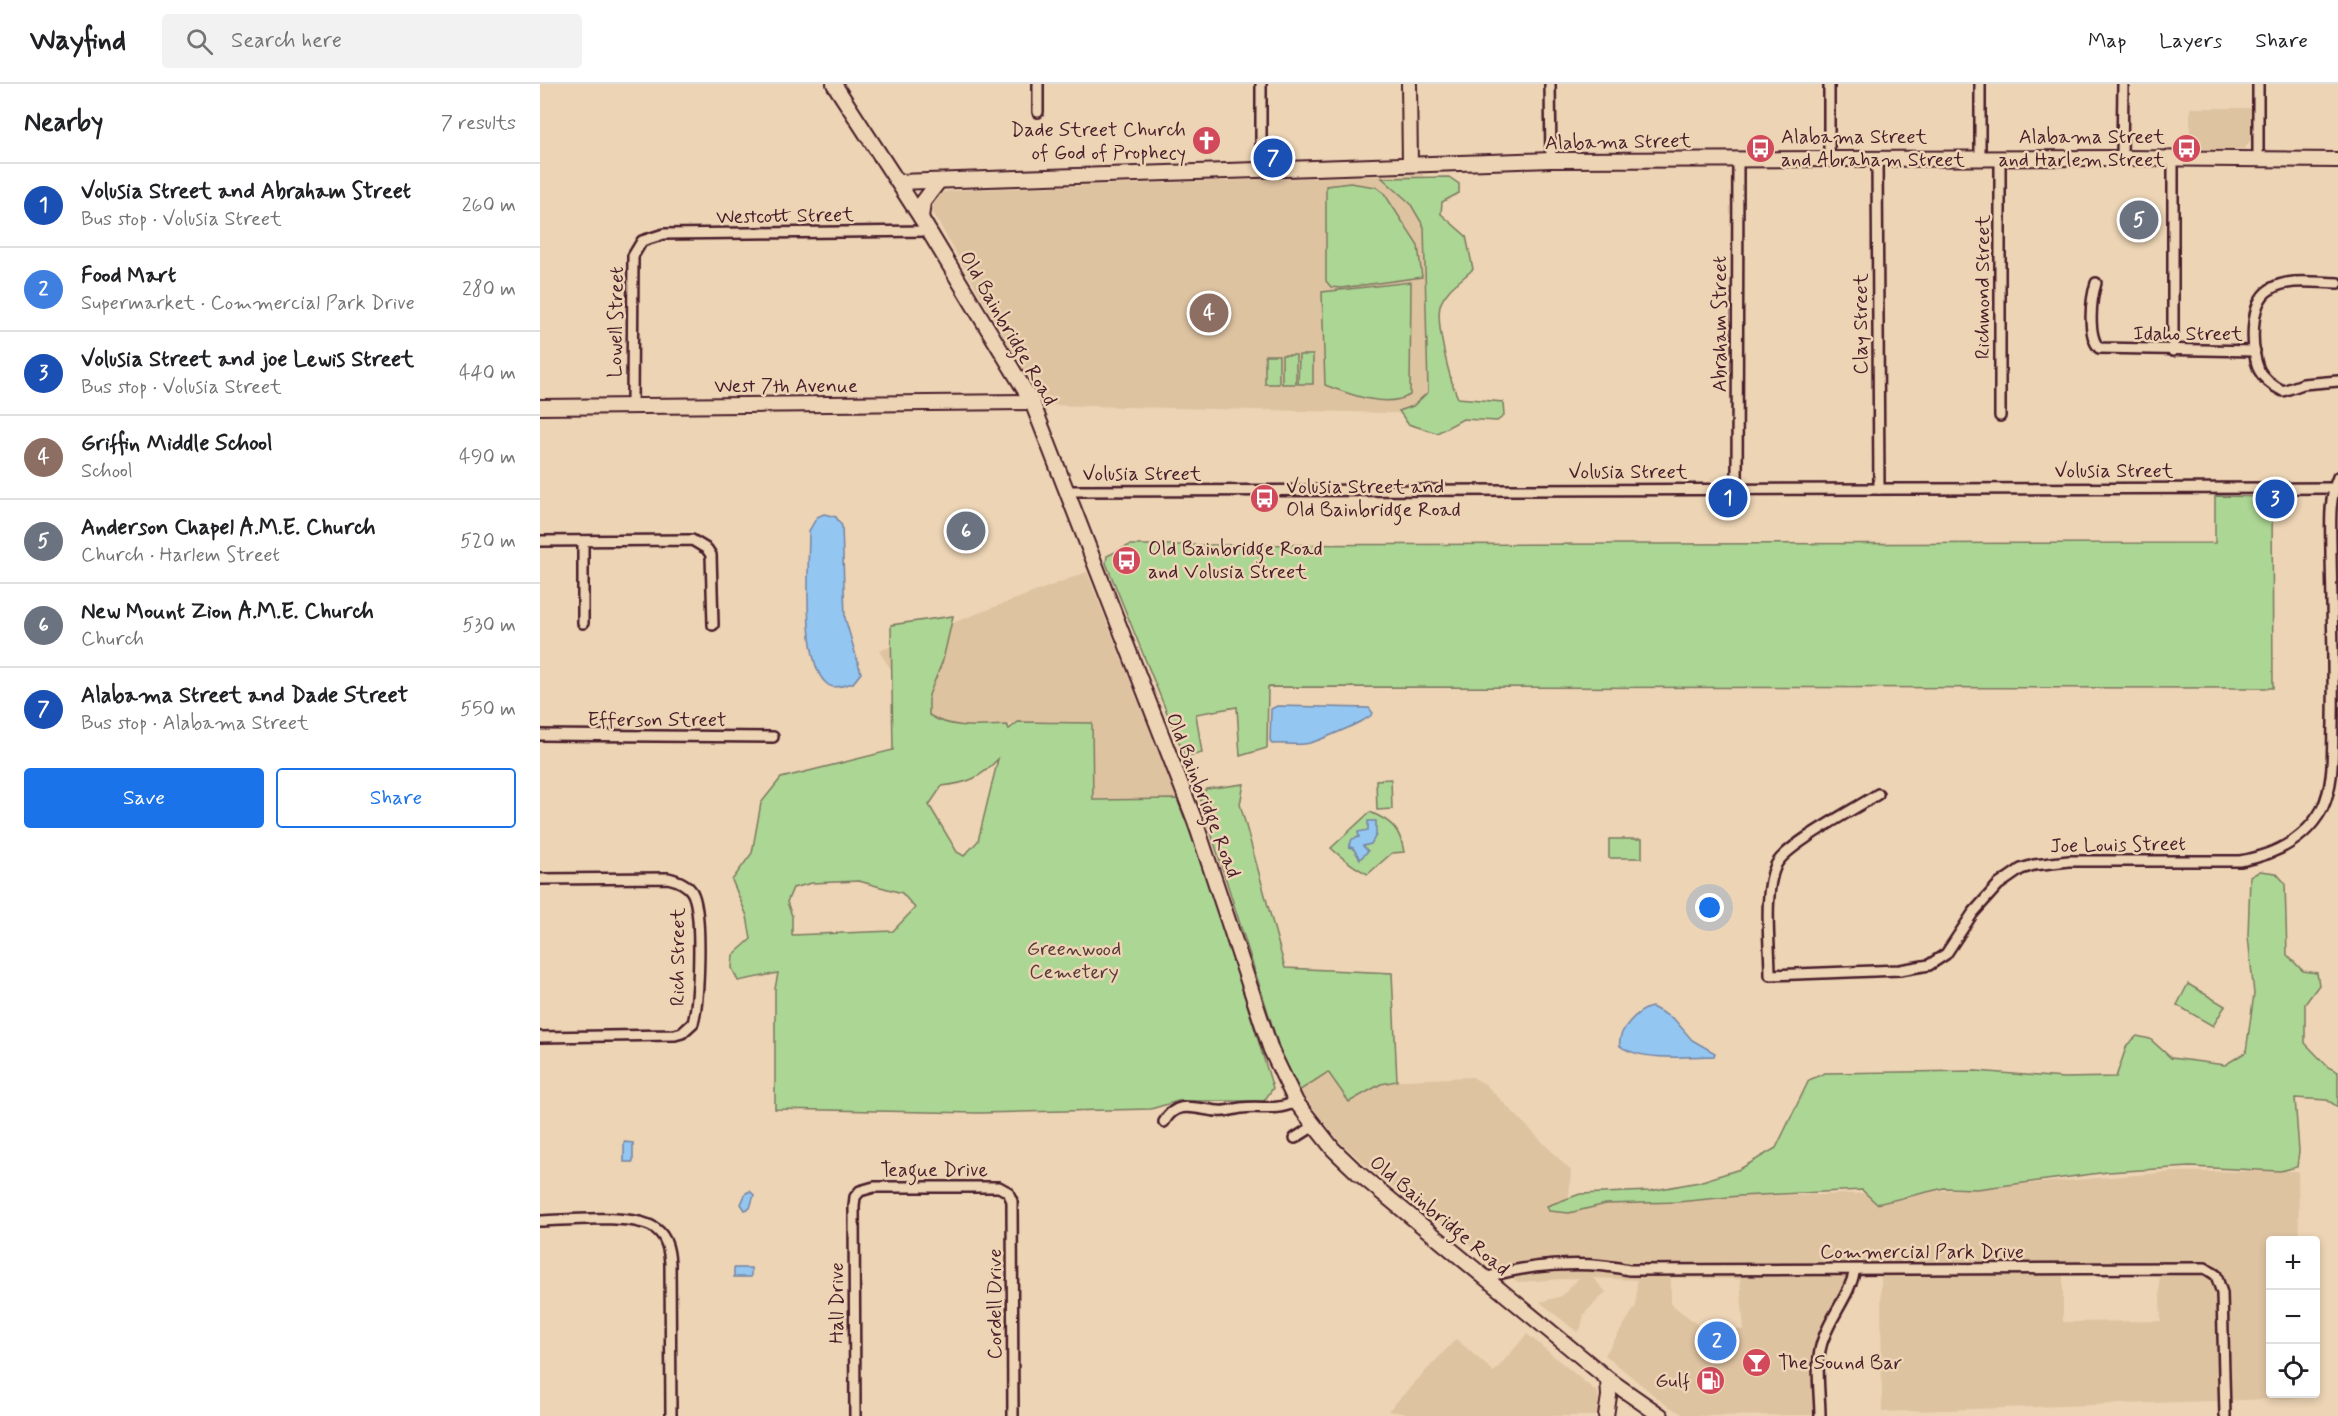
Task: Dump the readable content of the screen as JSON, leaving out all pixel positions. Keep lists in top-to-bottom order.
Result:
{
  "streets": {
    "street": [
      "Alabama Street",
      "Westcott Street",
      "Richmond Street",
      "Lowell Street",
      "Abraham Street",
      "Clay Street",
      "Old Bainbridge Road",
      "Idaho Street",
      "West 7th Avenue",
      "Volusia Street",
      "Efferson Street",
      "Joe Louis Street",
      "Rich Street",
      "Teague Drive",
      "Commercial Park Drive",
      "Hall Drive",
      "Cordell Drive"
    ]
  },
  "crossings": [
    ["Alabama Street", "Richmond Street"],
    ["Alabama Street", "Abraham Street"],
    ["Alabama Street", "Clay Street"],
    ["Alabama Street", "Old Bainbridge Road"],
    ["Westcott Street", "Lowell Street"],
    ["Westcott Street", "Old Bainbridge Road"],
    ["Lowell Street", "West 7th Avenue"],
    ["Abraham Street", "Volusia Street"],
    ["Clay Street", "Volusia Street"],
    ["Old Bainbridge Road", "West 7th Avenue"],
    ["Old Bainbridge Road", "Volusia Street"],
    ["Old Bainbridge Road", "Commercial Park Drive"],
    ["Volusia Street", "Joe Louis Street"],
    ["Teague Drive", "Hall Drive"],
    ["Teague Drive", "Cordell Drive"]
  ],
  "parks": ["Greenwood Cemetery"],
  "places": {
    "church": ["Dade Street Church of God of Prophecy"],
    "bus stop": [
      "Alabama Street and Abraham Street",
      "Alabama Street and Harlem Street",
      "Volusia Street and Old Bainbridge Road",
      "Old Bainbridge Road and Volusia Street"
    ],
    "bar": ["The Sound Bar"],
    "fuel station": ["Gulf"]
  },
  "page": {
    "header": "Wayfind",
    "search": "Search here",
    "nav": ["Map", "Layers", "Share"],
    "heading": ["Nearby", "7 results"],
    "pins": [
      "7",
      "5",
      "4",
      "1",
      "3",
      "6",
      "2"
    ],
    "list": [
      {
        "mark": "1",
        "name": "Volusia Street and Abraham Street",
        "note": "Bus stop · Volusia Street",
        "value": "260 m"
      },
      {
        "mark": "2",
        "name": "Food Mart",
        "note": "Supermarket · Commercial Park Drive",
        "value": "280 m"
      },
      {
        "mark": "3",
        "name": "Volusia Street and joe Lewis Street",
        "note": "Bus stop · Volusia Street",
        "value": "440 m"
      },
      {
        "mark": "4",
        "name": "Griffin Middle School",
        "note": "School",
        "value": "490 m"
      },
      {
        "mark": "5",
        "name": "Anderson Chapel A.M.E. Church",
        "note": "Church · Harlem Street",
        "value": "520 m"
      },
      {
        "mark": "6",
        "name": "New Mount Zion A.M.E. Church",
        "note": "Church",
        "value": "530 m"
      },
      {
        "mark": "7",
        "name": "Alabama Street and Dade Street",
        "note": "Bus stop · Alabama Street",
        "value": "550 m"
      }
    ],
    "buttons": ["Save", "Share"],
    "map_buttons": ["+", "−"]
  }
}
